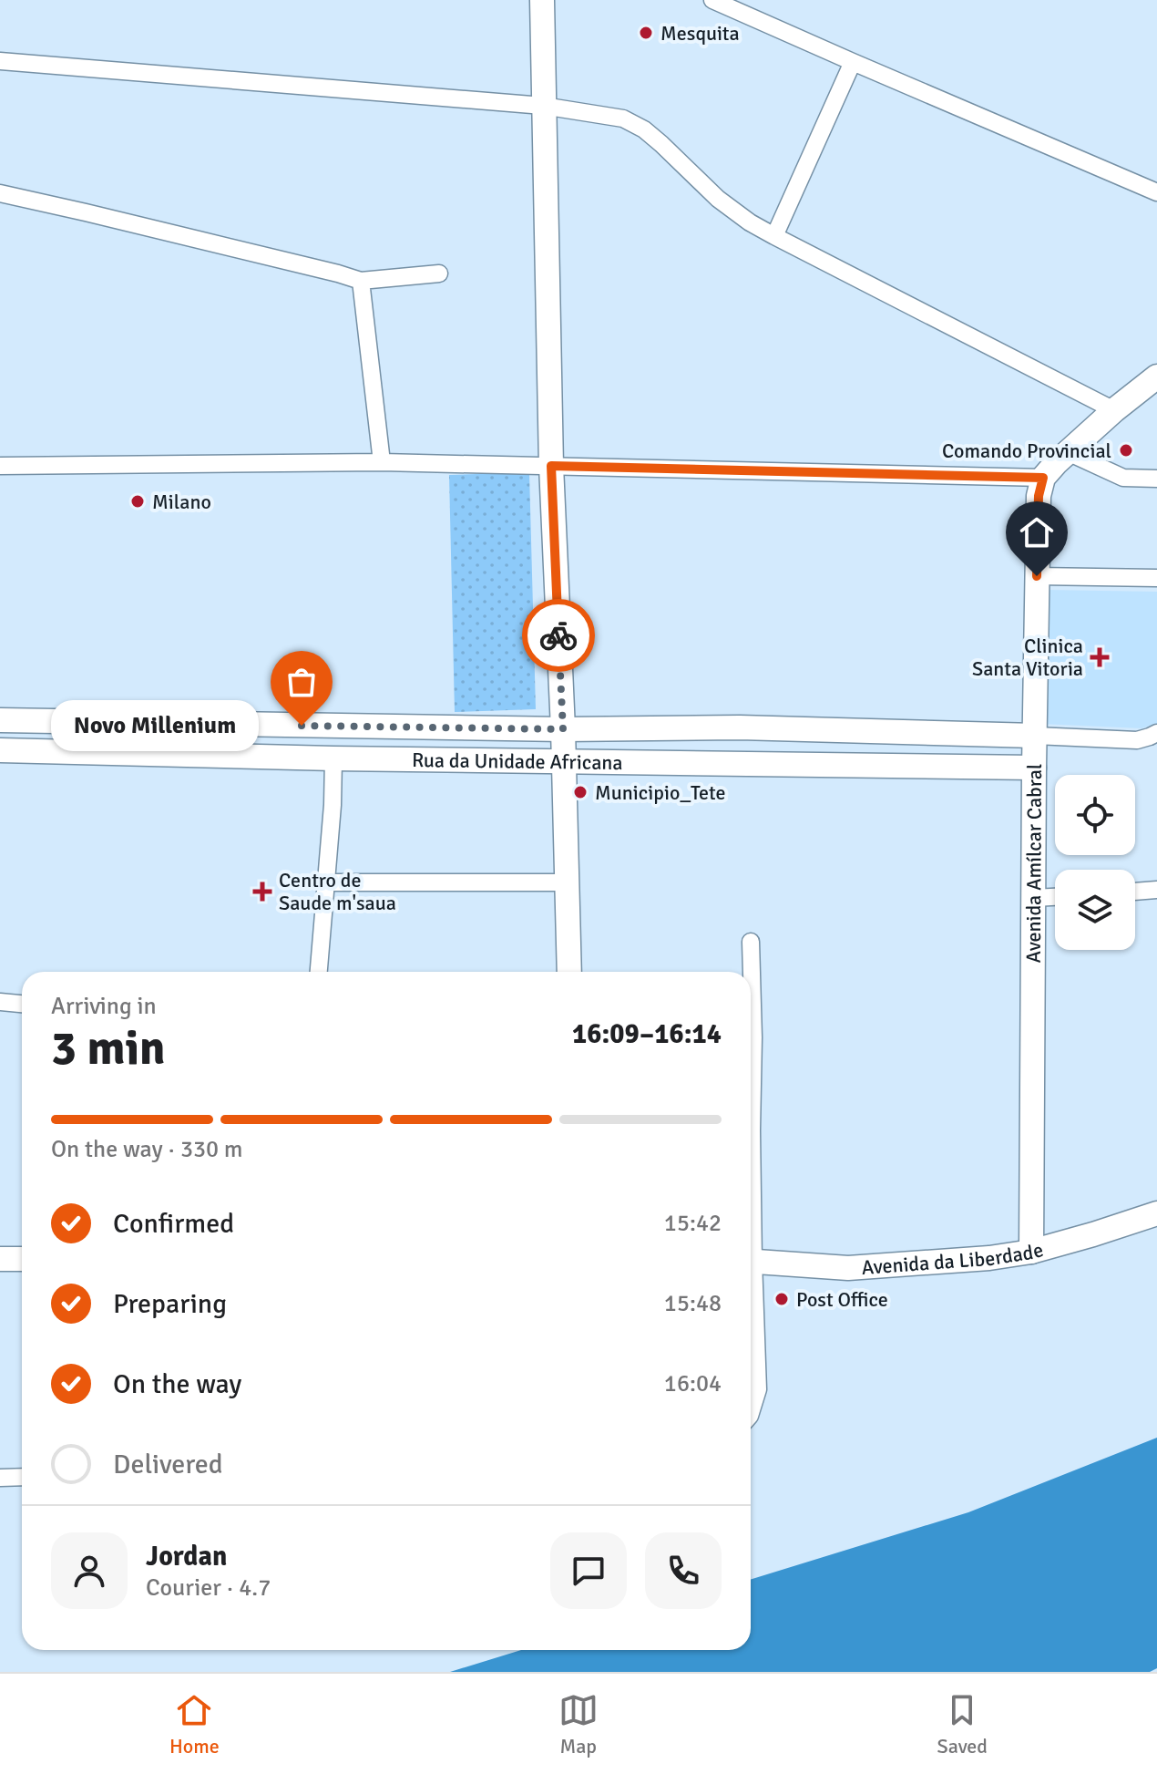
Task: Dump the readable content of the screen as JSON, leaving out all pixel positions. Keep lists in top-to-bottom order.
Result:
{
  "streets": {
    "street": ["Rua da Unidade Africana", "Avenida Amílcar Cabral", "Avenida da Liberdade"]
  },
  "crossings": [
    ["Rua da Unidade Africana", "Avenida Amílcar Cabral"],
    ["Avenida Amílcar Cabral", "Avenida da Liberdade"]
  ],
  "places": {
    "other": [
      "Mesquita",
      "Comando Provincial",
      "Milano",
      "Novo Millenium",
      "Municipio_Tete",
      "Post Office"
    ],
    "health": ["Clinica Santa Vitoria", "Centro de Saude m'saua"]
  },
  "page": {
    "bubble": "Novo Millenium",
    "heading": ["3 min", "Arriving in", "16:09–16:14"],
    "panel": ["Jordan", "Courier · 4.7"],
    "bar": "On the way · 330 m",
    "list": [
      ["Confirmed", "15:42"],
      ["Preparing", "15:48"],
      ["On the way", "16:04"],
      "Delivered"
    ],
    "tabs": ["Home", "Map", "Saved"]
  }
}
